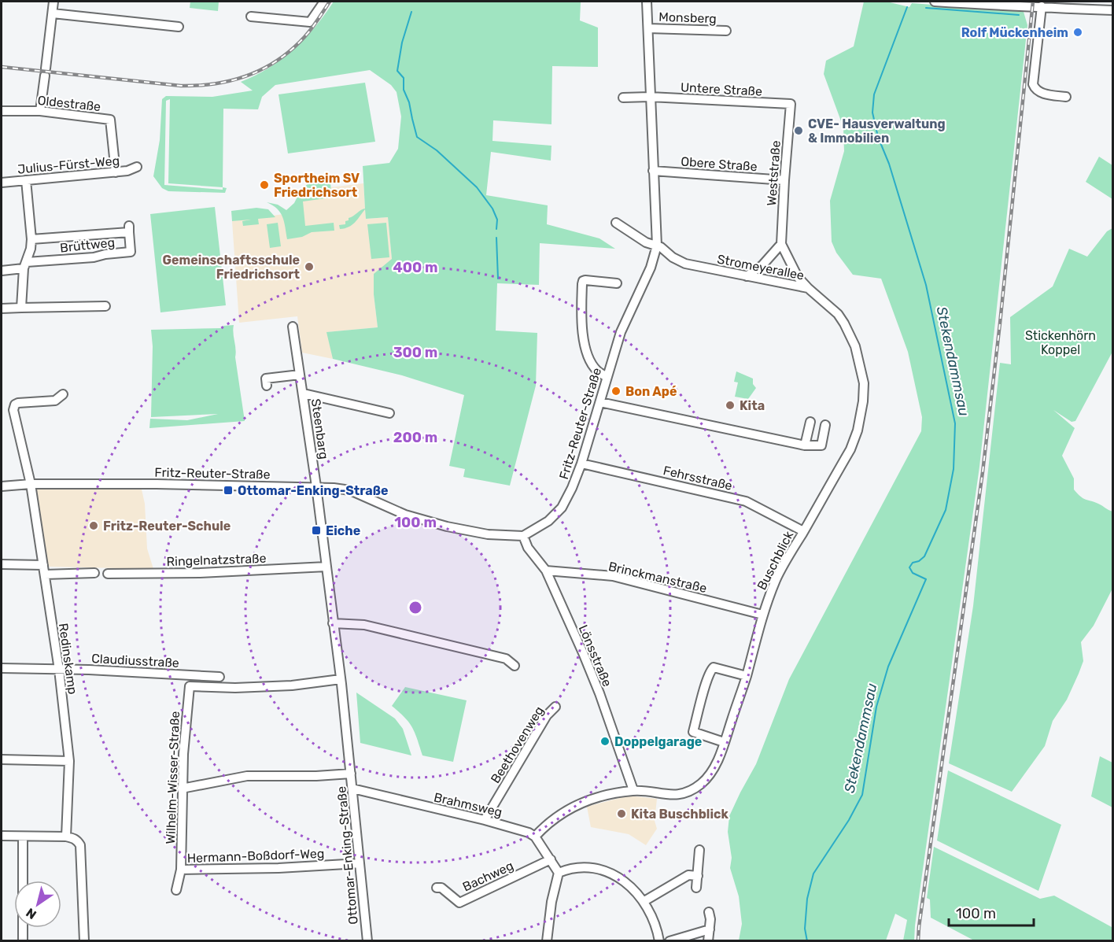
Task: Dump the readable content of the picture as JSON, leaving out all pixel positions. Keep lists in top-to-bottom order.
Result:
{
  "streets": {
    "street": [
      "Monsberg",
      "Untere Straße",
      "Oldestraße",
      "Obere Straße",
      "Julius-Fürst-Weg",
      "Weststraße",
      "Brüttweg",
      "Stromeyerallee",
      "Fritz-Reuter-Straße",
      "Steenbarg",
      "Fehrsstraße",
      "Ringelnatzstraße",
      "Buschblick",
      "Brinckmanstraße",
      "Lönsstraße",
      "Redinskamp",
      "Claudiusstraße",
      "Beethovenweg",
      "Wilhelm-Wisser-Straße",
      "Brahmsweg",
      "Hermann-Boßdorf-Weg",
      "Ottomar-Enking-Straße",
      "Bachweg"
    ]
  },
  "crossings": [
    ["Monsberg", "Fritz-Reuter-Straße"],
    ["Untere Straße", "Weststraße"],
    ["Untere Straße", "Fritz-Reuter-Straße"],
    ["Oldestraße", "Julius-Fürst-Weg"],
    ["Obere Straße", "Weststraße"],
    ["Obere Straße", "Fritz-Reuter-Straße"],
    ["Weststraße", "Stromeyerallee"],
    ["Stromeyerallee", "Fritz-Reuter-Straße"],
    ["Stromeyerallee", "Buschblick"],
    ["Fritz-Reuter-Straße", "Steenbarg"],
    ["Fritz-Reuter-Straße", "Fehrsstraße"],
    ["Fritz-Reuter-Straße", "Lönsstraße"],
    ["Fritz-Reuter-Straße", "Redinskamp"],
    ["Fritz-Reuter-Straße", "Ottomar-Enking-Straße"],
    ["Steenbarg", "Ottomar-Enking-Straße"],
    ["Fehrsstraße", "Buschblick"],
    ["Ringelnatzstraße", "Ottomar-Enking-Straße"],
    ["Buschblick", "Brinckmanstraße"],
    ["Buschblick", "Lönsstraße"],
    ["Buschblick", "Brahmsweg"],
    ["Brinckmanstraße", "Lönsstraße"],
    ["Redinskamp", "Claudiusstraße"],
    ["Claudiusstraße", "Wilhelm-Wisser-Straße"],
    ["Beethovenweg", "Brahmsweg"],
    ["Wilhelm-Wisser-Straße", "Hermann-Boßdorf-Weg"],
    ["Brahmsweg", "Ottomar-Enking-Straße"],
    ["Hermann-Boßdorf-Weg", "Ottomar-Enking-Straße"]
  ],
  "water": ["Stekendammsau"],
  "parks": ["Stickenhörn Koppel"],
  "places": {
    "other": [
      "Rolf Mückenheim",
      "CVE- Hausverwaltung & Immobilien",
      "Sportheim SV Friedrichsort",
      "Gemeinschaftsschule Friedrichsort",
      "Bon Apé",
      "Kita",
      "Fritz-Reuter-Schule",
      "Doppelgarage",
      "Kita Buschblick"
    ],
    "transit": ["Ottomar-Enking-Straße", "Eiche"]
  },
  "scale_bar": "100 m",
  "north": "bottom left",
  "rings": [
    "400 m",
    "300 m",
    "200 m",
    "100 m"
  ]
}
